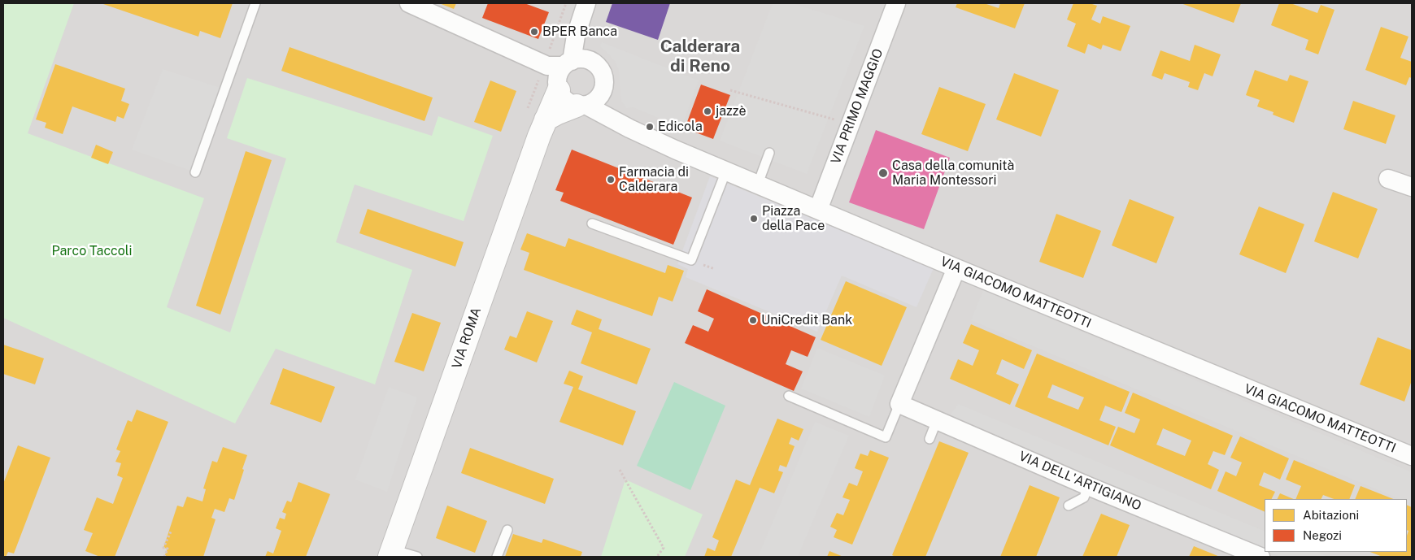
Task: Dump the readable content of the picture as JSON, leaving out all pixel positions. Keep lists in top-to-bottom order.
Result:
{
  "streets": {
    "street": [
      "VIA PRIMO MAGGIO",
      "VIA GIACOMO MATTEOTTI",
      "VIA ROMA",
      "VIA DELL'ARTIGIANO"
    ]
  },
  "crossings": [
    ["VIA PRIMO MAGGIO", "VIA GIACOMO MATTEOTTI"],
    ["VIA GIACOMO MATTEOTTI", "VIA ROMA"]
  ],
  "districts": ["Calderara di Reno"],
  "parks": ["Parco Taccoli"],
  "places": [
    "BPER Banca",
    "jazzè",
    "Edicola",
    "Casa della comunità Maria Montessori",
    "Farmacia di Calderara",
    "Piazza della Pace",
    "UniCredit Bank"
  ],
  "legend": ["Abitazioni", "Negozi"]
}
